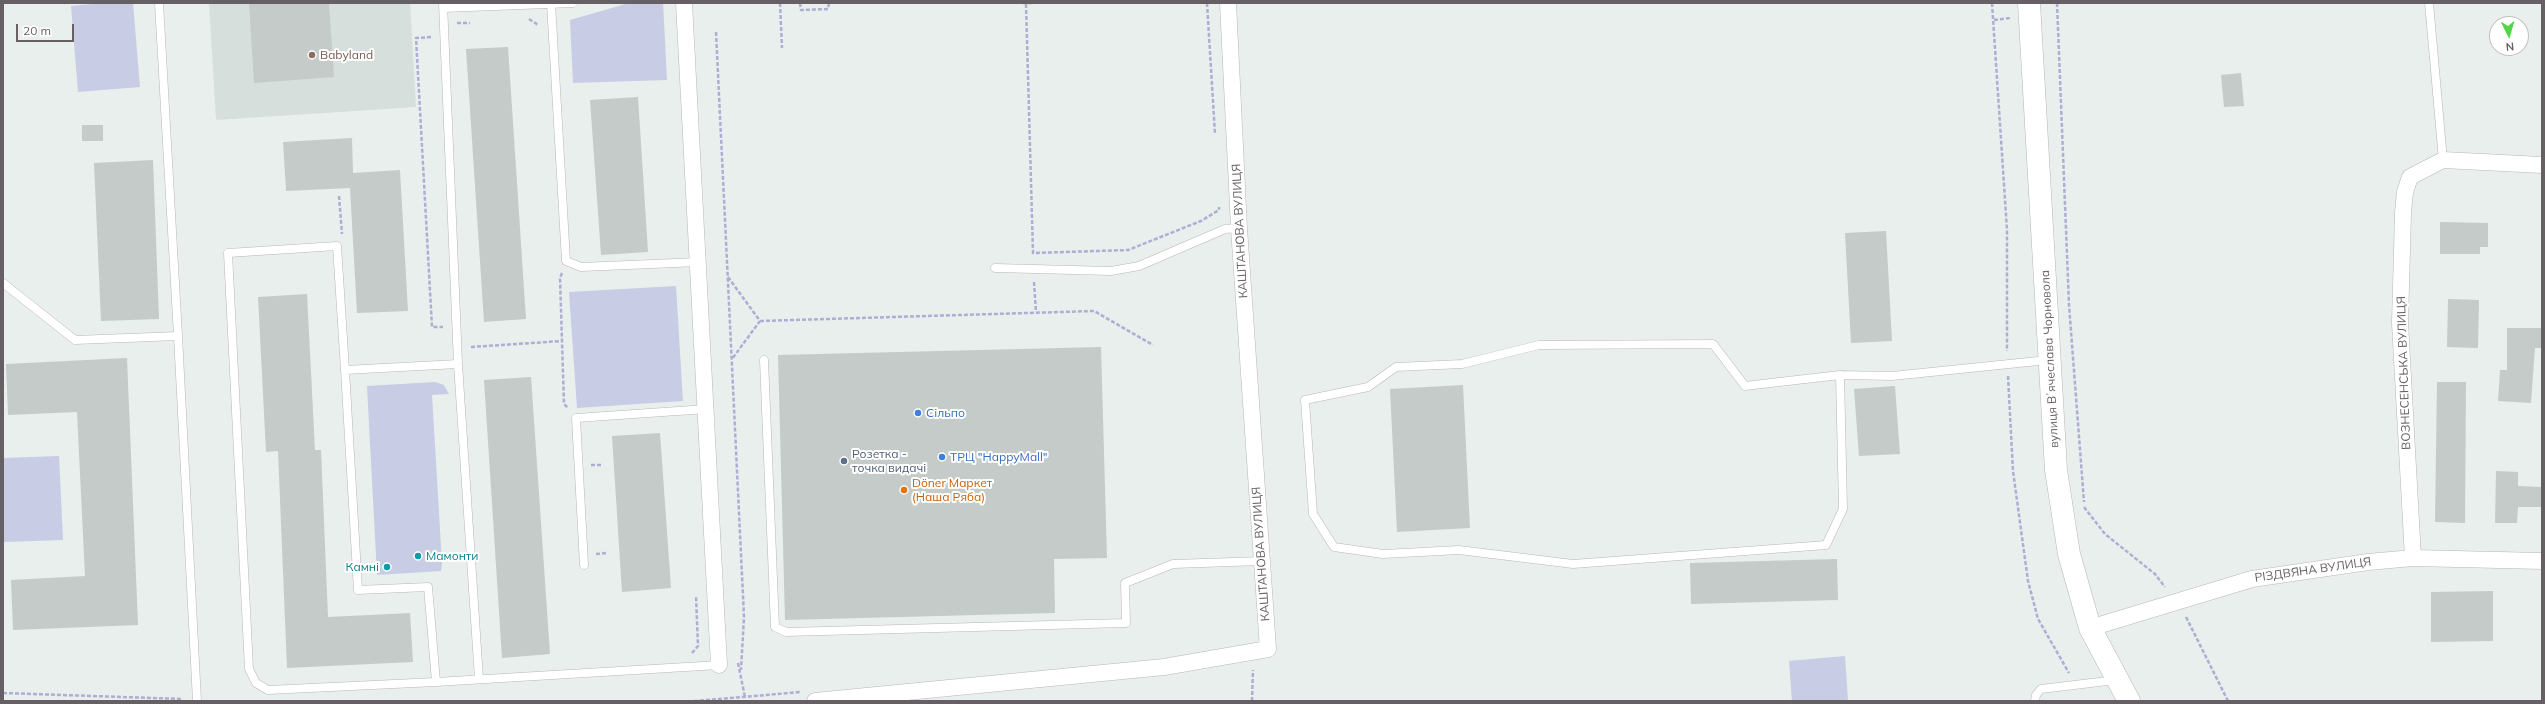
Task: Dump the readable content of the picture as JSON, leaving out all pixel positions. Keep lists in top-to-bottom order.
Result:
{
  "streets": {
    "main road": ["вулиця Вʼячеслава Чорновола"],
    "street": ["КАШТАНОВА ВУЛИЦЯ", "ВОЗНЕСЕНСЬКА ВУЛИЦЯ", "РІЗДВЯНА ВУЛИЦЯ"]
  },
  "crossings": [
    ["вулиця Вʼячеслава Чорновола", "РІЗДВЯНА ВУЛИЦЯ"],
    ["ВОЗНЕСЕНСЬКА ВУЛИЦЯ", "РІЗДВЯНА ВУЛИЦЯ"]
  ],
  "places": [
    "Babyland",
    "Сільпо",
    "ТРЦ \"HappyMall\"",
    "Розетка - точка видачі",
    "Döner Maркет (Наша Ряба)",
    "Мамонти",
    "Камні"
  ],
  "scale_bar": "20 m",
  "north": "bottom"
}
